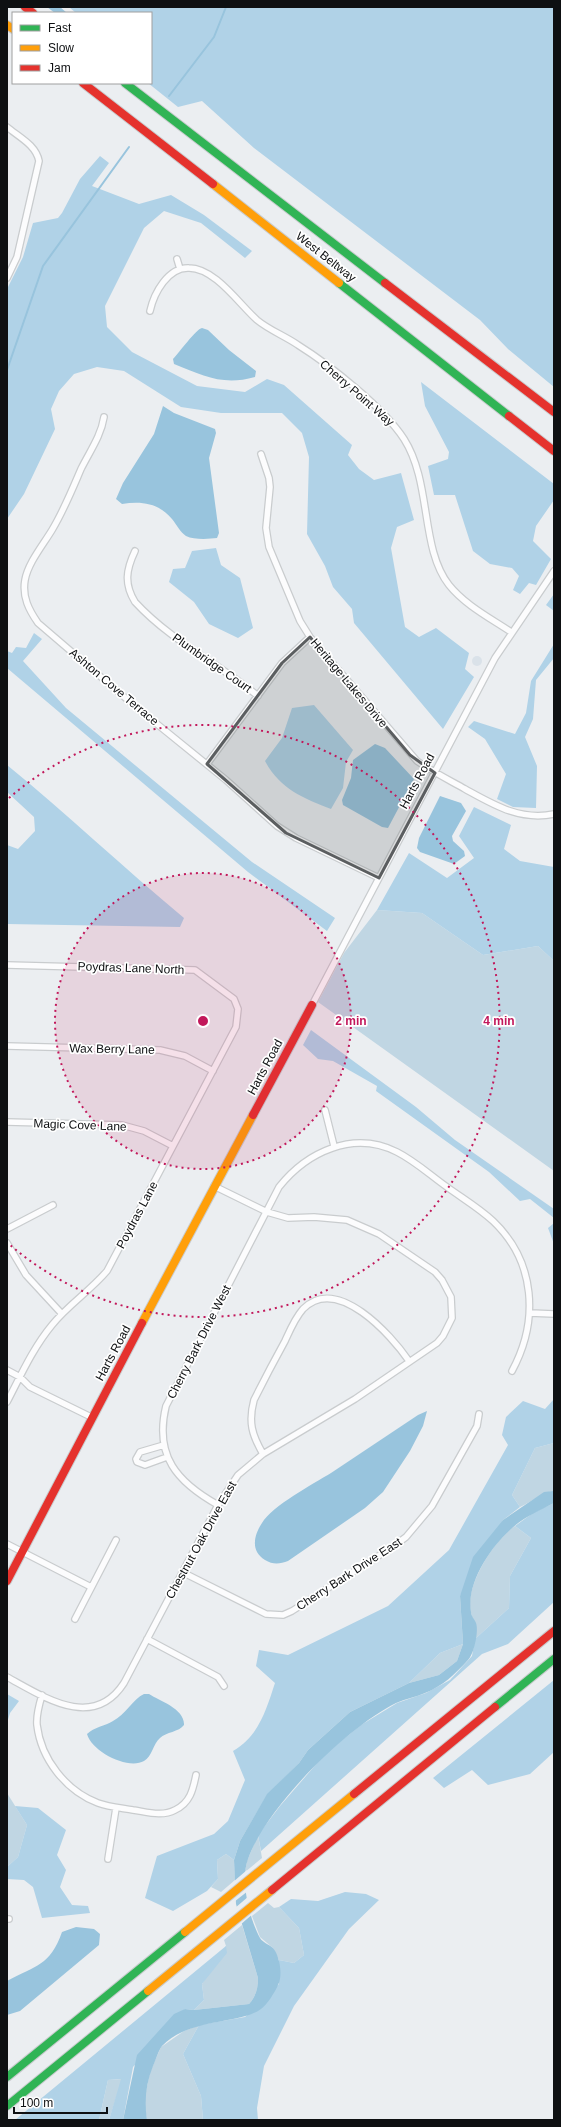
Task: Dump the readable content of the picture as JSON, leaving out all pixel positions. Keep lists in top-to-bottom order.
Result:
{
  "streets": {
    "main road": ["West Beltway", "Harts Road"],
    "street": [
      "Cherry Point Way",
      "Plumbridge Court",
      "Heritage Lakes Drive",
      "Ashton Cove Terrace",
      "Poydras Lane North",
      "Wax Berry Lane",
      "Magic Cove Lane",
      "Poydras Lane",
      "Cherry Bark Drive West",
      "Chestnut Oak Drive East",
      "Cherry Bark Drive East"
    ]
  },
  "crossings": [
    ["Cherry Point Way", "Harts Road"],
    ["Heritage Lakes Drive", "Harts Road"],
    ["Ashton Cove Terrace", "Harts Road"],
    ["Poydras Lane North", "Poydras Lane"],
    ["Wax Berry Lane", "Poydras Lane"],
    ["Magic Cove Lane", "Poydras Lane"],
    ["Cherry Bark Drive West", "Chestnut Oak Drive East"],
    ["Chestnut Oak Drive East", "Cherry Bark Drive East"]
  ],
  "legend": ["Fast", "Slow", "Jam"],
  "scale_bar": "100 m",
  "rings": ["2 min", "4 min"]
}
